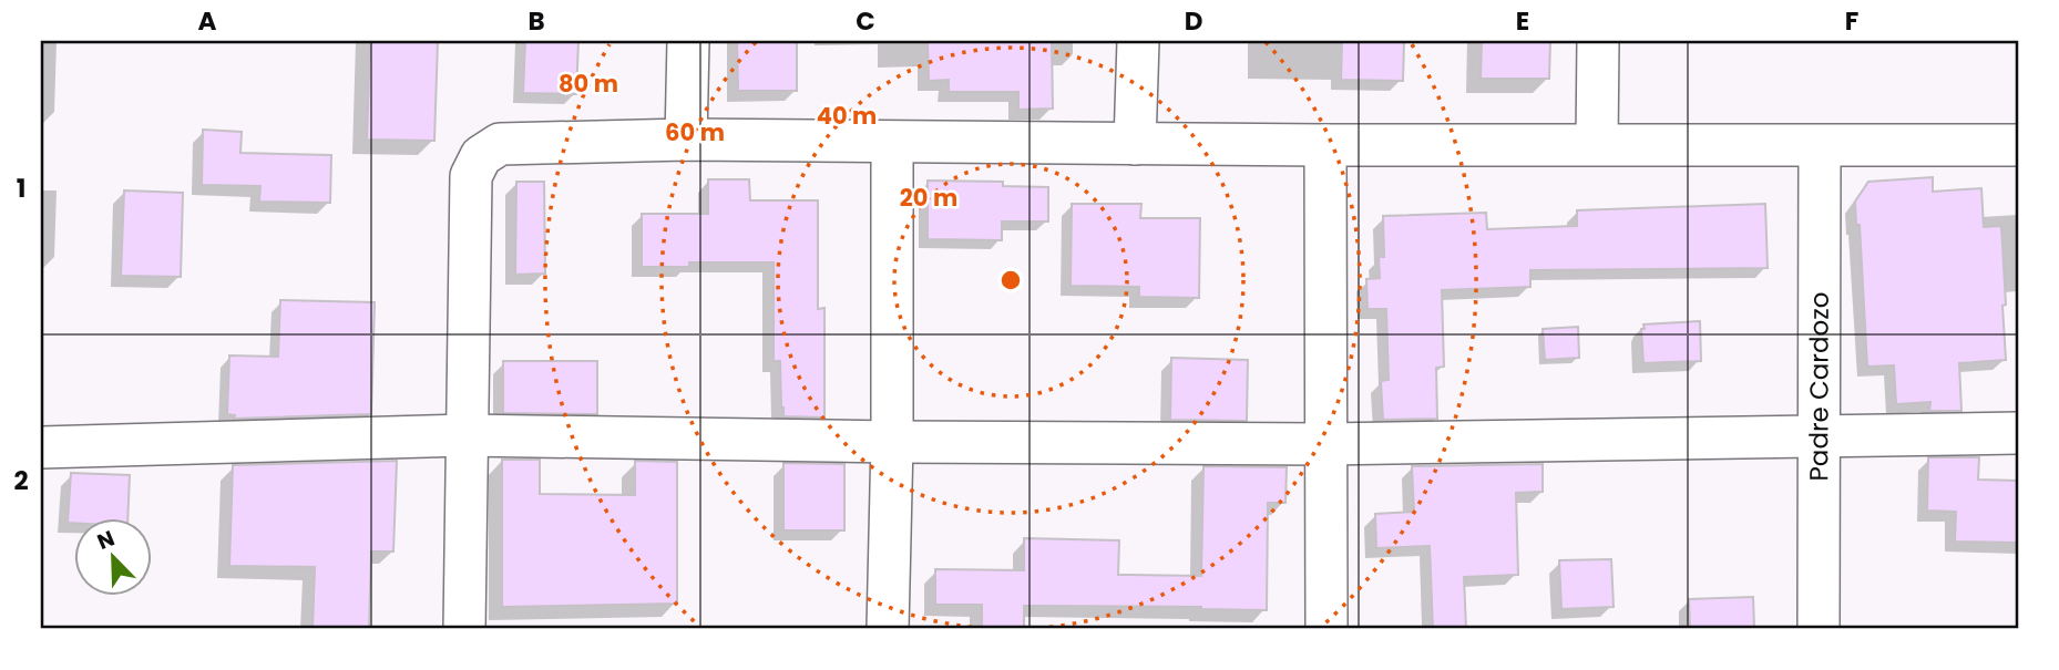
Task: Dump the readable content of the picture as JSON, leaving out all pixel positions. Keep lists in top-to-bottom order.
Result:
{
  "streets": {
    "street": ["Padre Cardozo"]
  },
  "north": "top left",
  "grid": {
    "columns": [
      "A",
      "B",
      "C",
      "D",
      "E",
      "F"
    ],
    "rows": ["1", "2"]
  },
  "rings": [
    "80 m",
    "40 m",
    "60 m",
    "20 m"
  ]
}
